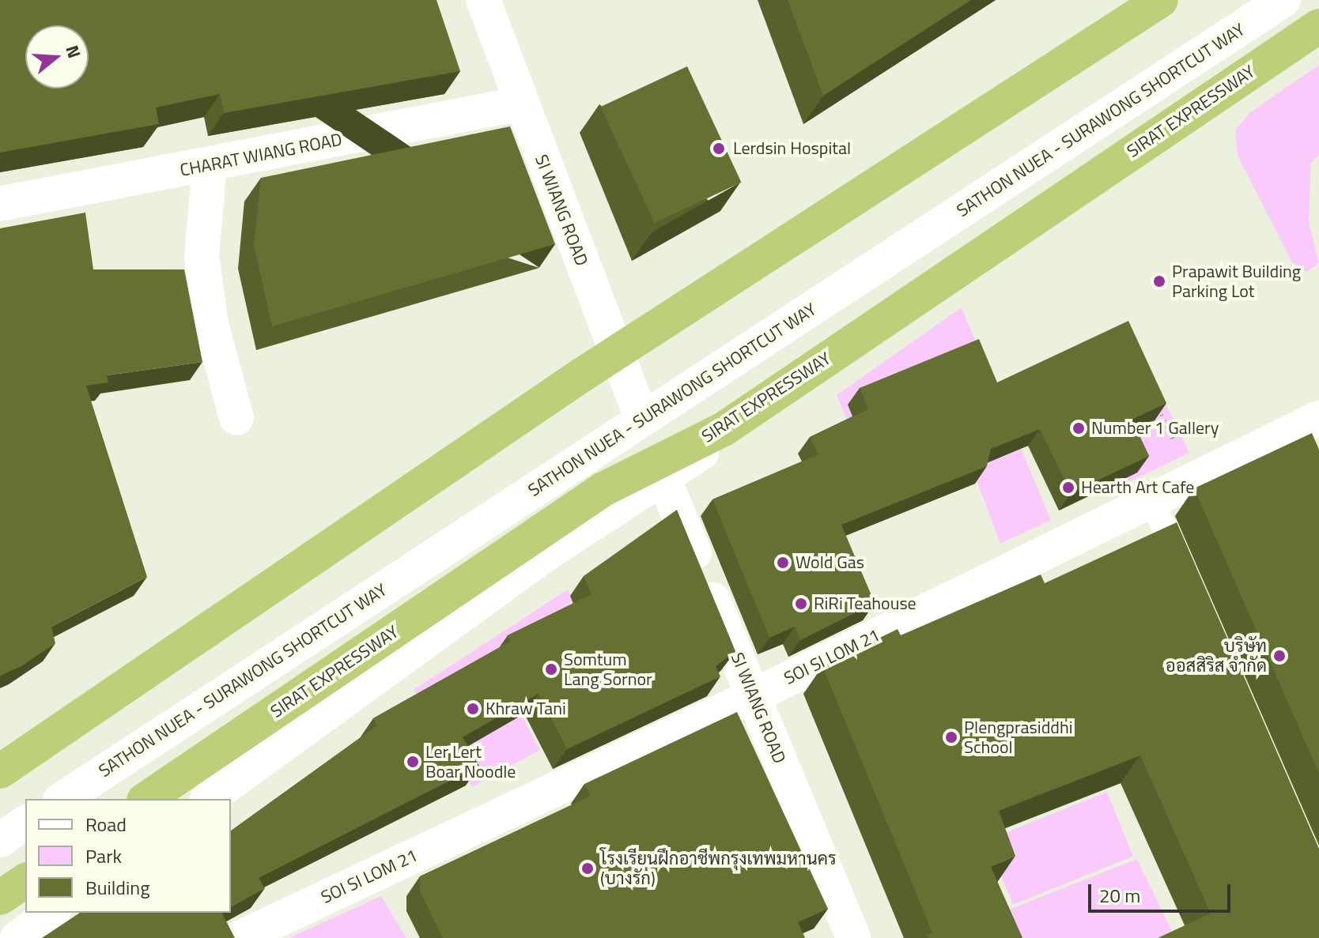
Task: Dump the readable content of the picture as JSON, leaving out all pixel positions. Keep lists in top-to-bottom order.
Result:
{
  "streets": {
    "highway": ["SIRAT EXPRESSWAY"],
    "street": [
      "SATHON NUEA - SURAWONG SHORTCUT WAY",
      "CHARAT WIANG ROAD",
      "SI WIANG ROAD",
      "SOI SI LOM 21"
    ]
  },
  "crossings": [
    ["SATHON NUEA - SURAWONG SHORTCUT WAY", "SI WIANG ROAD"],
    ["CHARAT WIANG ROAD", "SI WIANG ROAD"],
    ["SI WIANG ROAD", "SOI SI LOM 21"]
  ],
  "places": [
    "Lerdsin Hospital",
    "Prapawit Building Parking Lot",
    "Number 1 Gallery",
    "Hearth Art Cafe",
    "Wold Gas",
    "RiRi Teahouse",
    "บริษัท ออสสิริส จำกัด",
    "Somtum Lang Sornor",
    "Khraw Tani",
    "Plengprasiddhi School",
    "Ler Lert Boar Noodle",
    "โรงเรียนฝึกอาชีพกรุงเทพมหานคร (บางรัก)"
  ],
  "legend": ["Road", "Park", "Building"],
  "scale_bar": "20 m",
  "north": "right"
}
